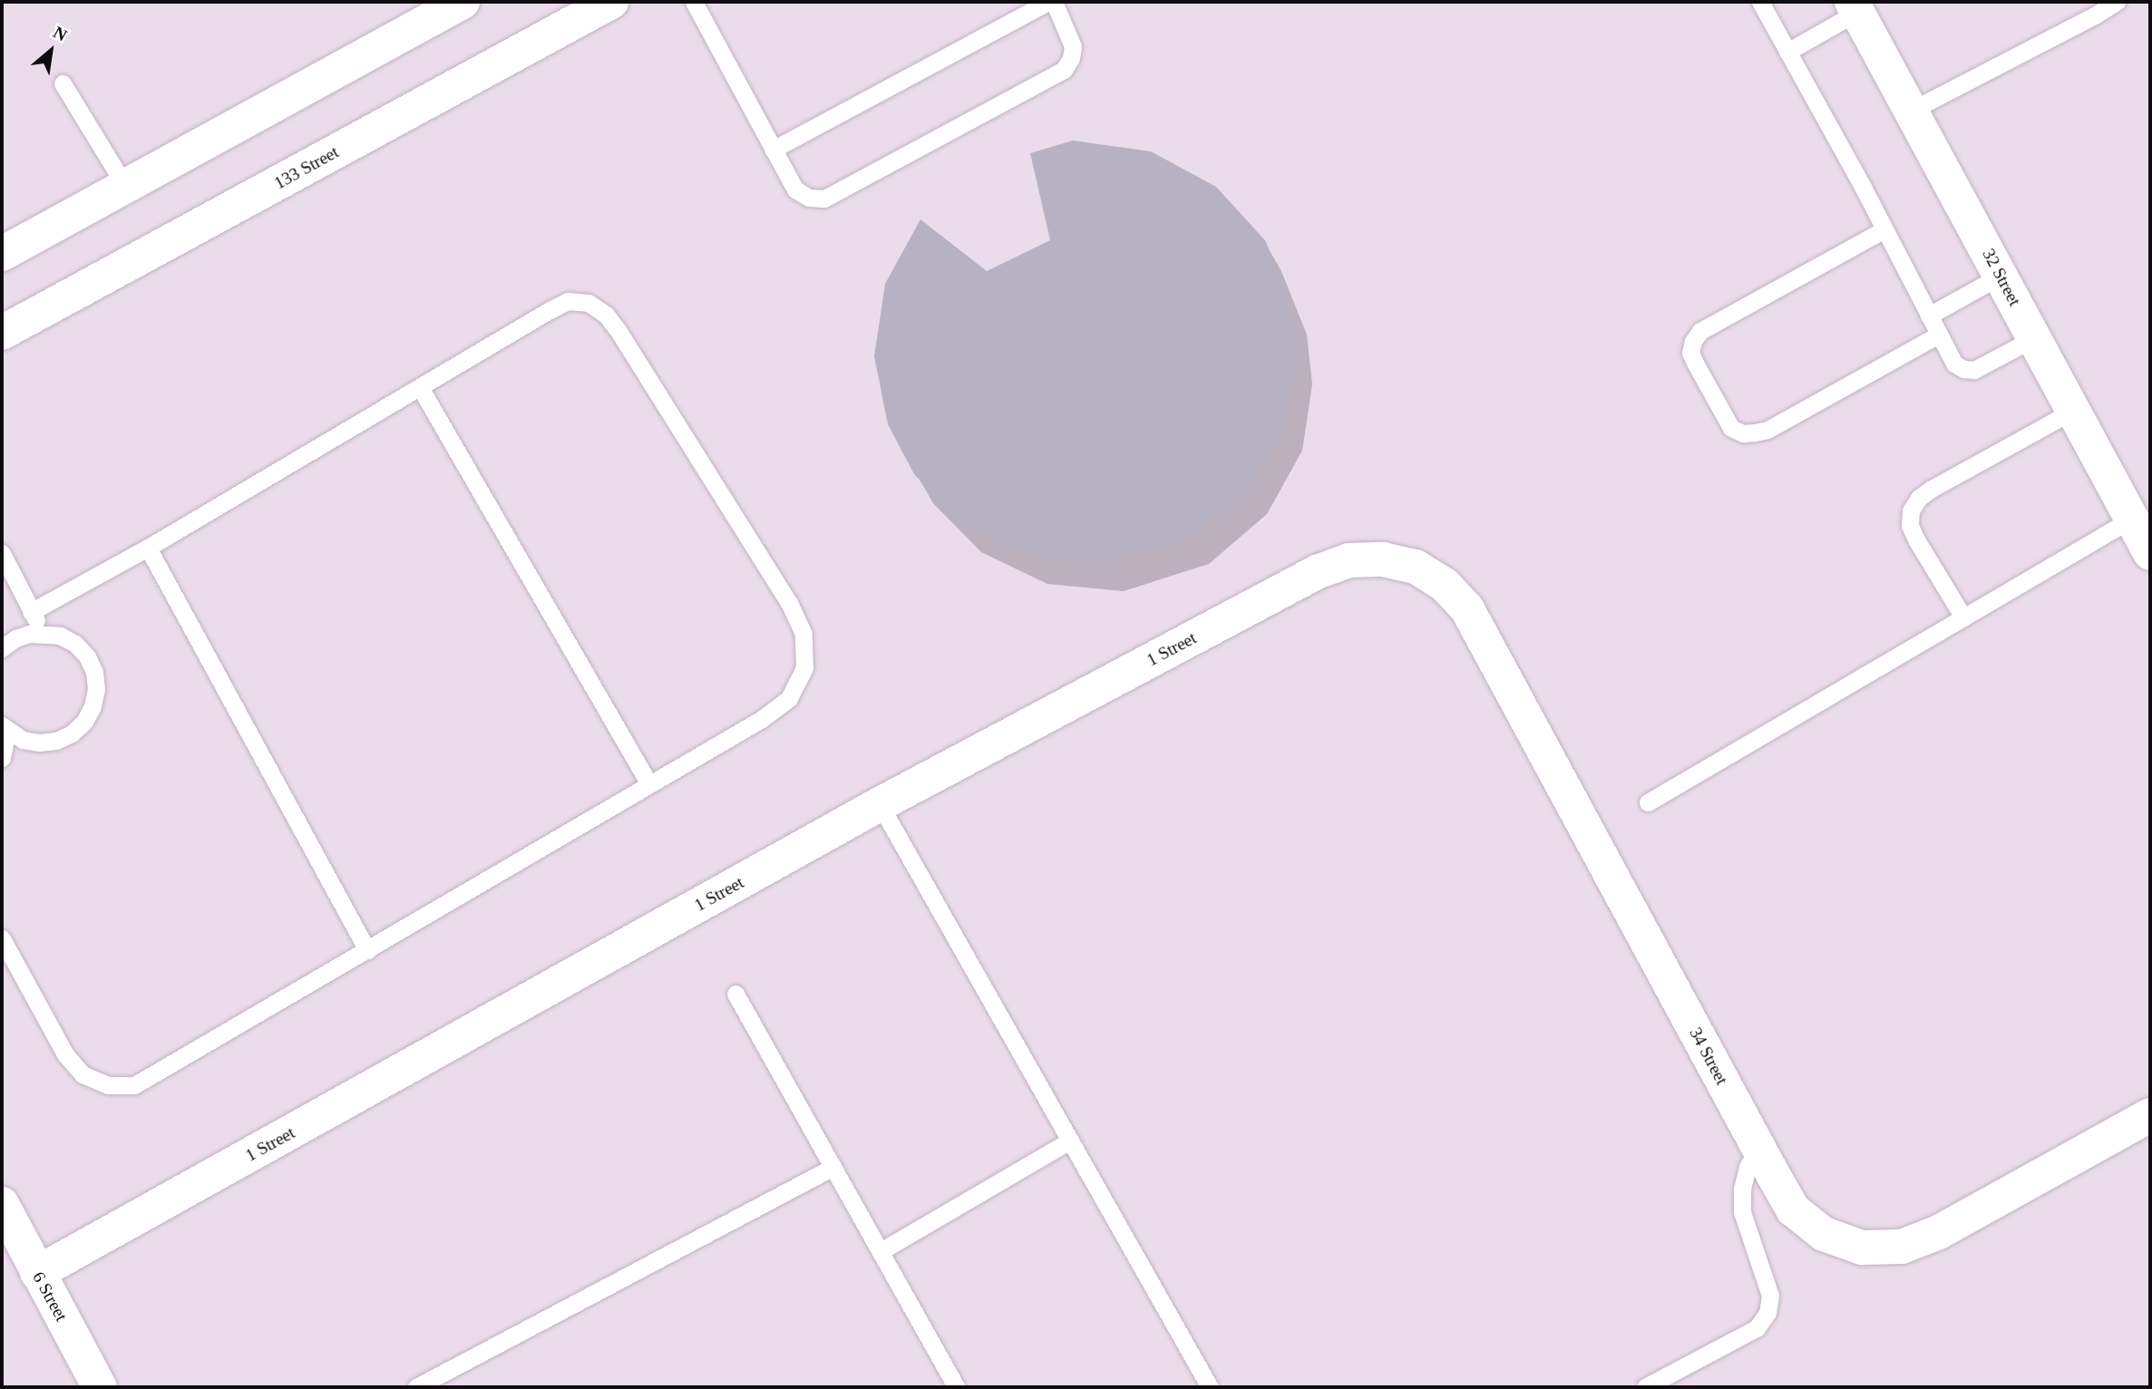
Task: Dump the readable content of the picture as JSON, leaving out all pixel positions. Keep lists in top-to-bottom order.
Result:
{
  "streets": {
    "street": [
      "133 Street",
      "32 Street",
      "1 Street",
      "34 Street",
      "6 Street"
    ]
  },
  "crossings": [
    ["1 Street", "34 Street"],
    ["1 Street", "6 Street"]
  ],
  "north": "top right"
}
